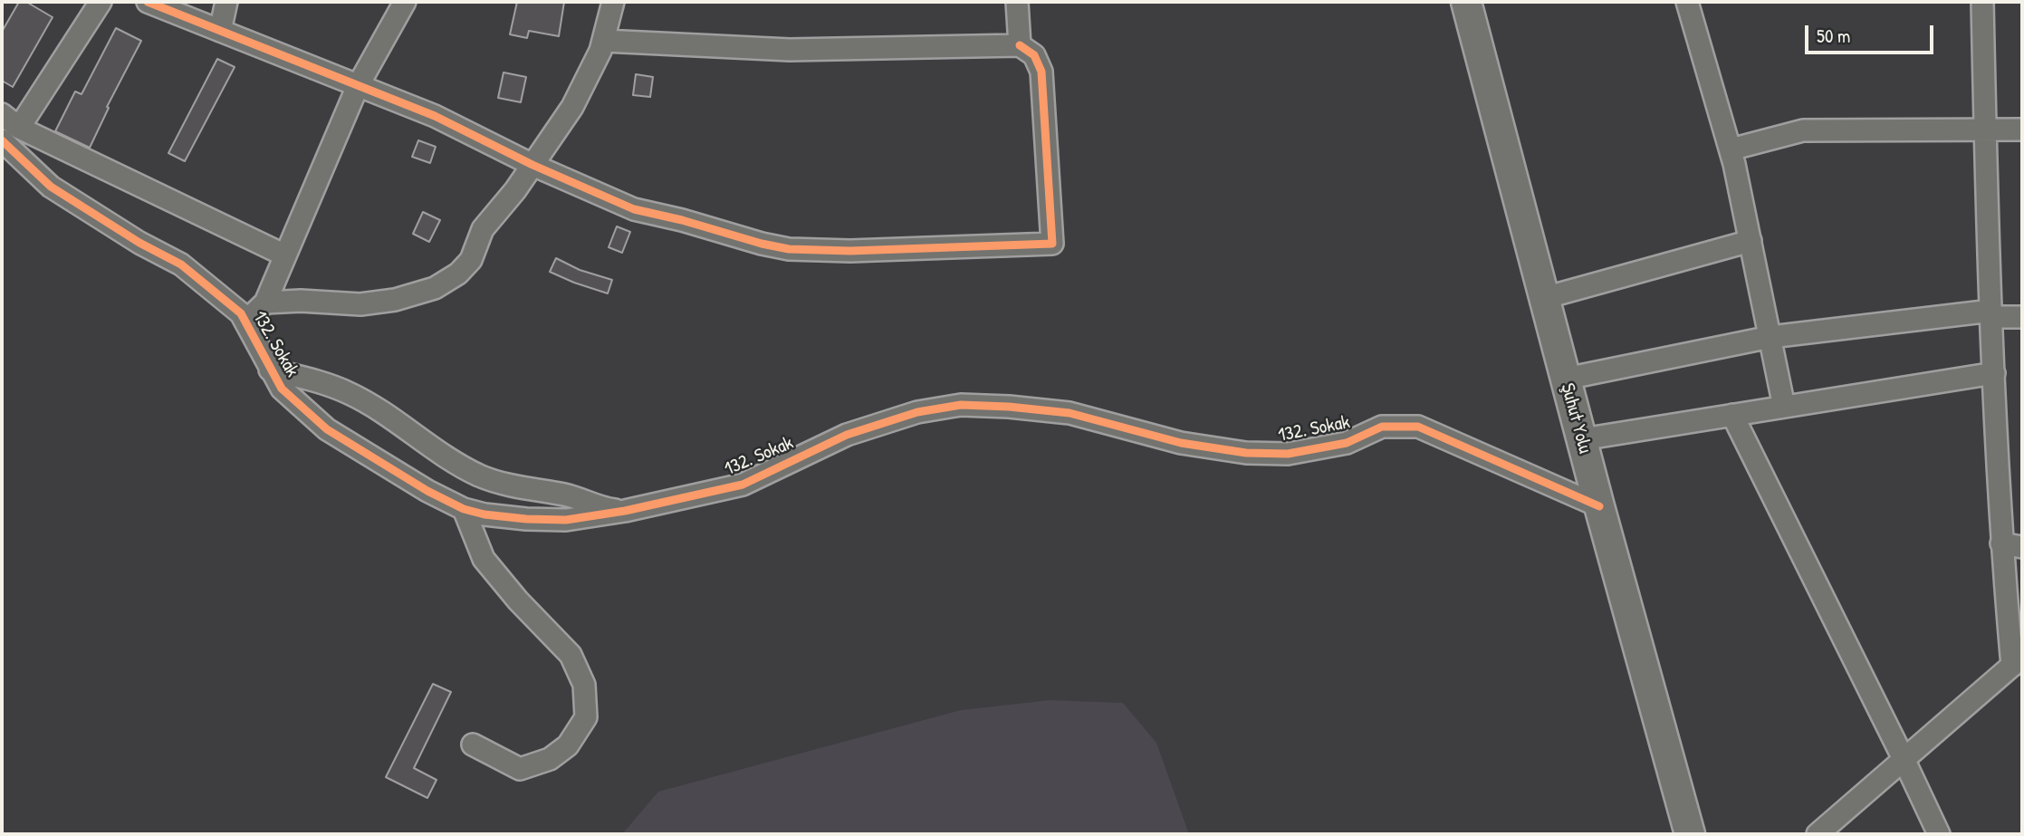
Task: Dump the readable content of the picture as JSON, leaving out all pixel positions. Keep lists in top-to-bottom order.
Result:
{
  "streets": {
    "main road": ["Şuhut Yolu"],
    "street": ["132. Sokak"]
  },
  "crossings": [
    ["132. Sokak", "Şuhut Yolu"]
  ],
  "scale_bar": "50 m"
}
